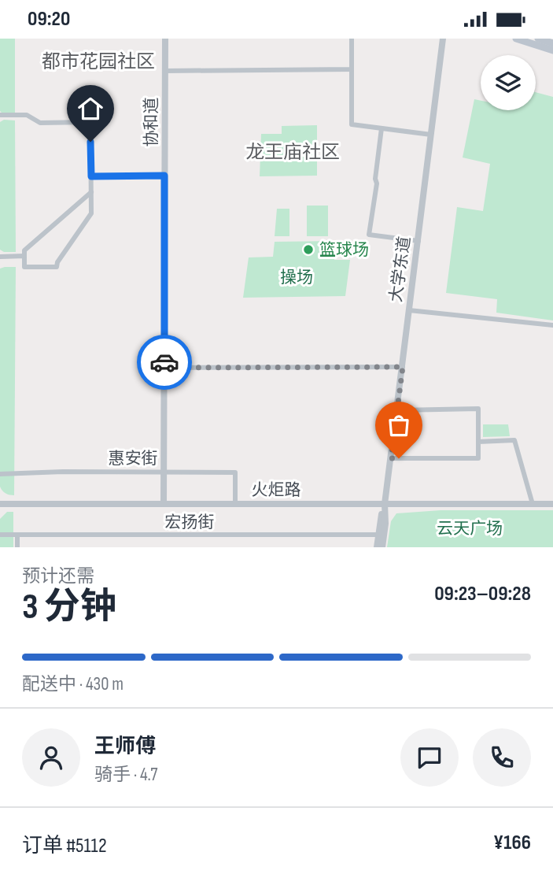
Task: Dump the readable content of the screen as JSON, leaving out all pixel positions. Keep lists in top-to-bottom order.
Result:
{
  "streets": {
    "street": [
      "协和道",
      "大学东道",
      "惠安街",
      "火炬路",
      "宏扬街"
    ]
  },
  "crossings": [
    ["协和道", "惠安街"],
    ["协和道", "火炬路"],
    ["大学东道", "火炬路"],
    ["大学东道", "宏扬街"],
    ["惠安街", "火炬路"]
  ],
  "districts": ["都市花园社区", "龙王庙社区"],
  "parks": ["操场", "云天广场"],
  "places": ["篮球场"],
  "page": {
    "status": "09:20",
    "heading": ["3 分钟", "预计还需", "09:23–09:28"],
    "panel": [
      "王师傅",
      "骑手 · 4.7",
      "订单 #5112",
      "¥166"
    ],
    "bar": "配送中 · 430 m"
  }
}
